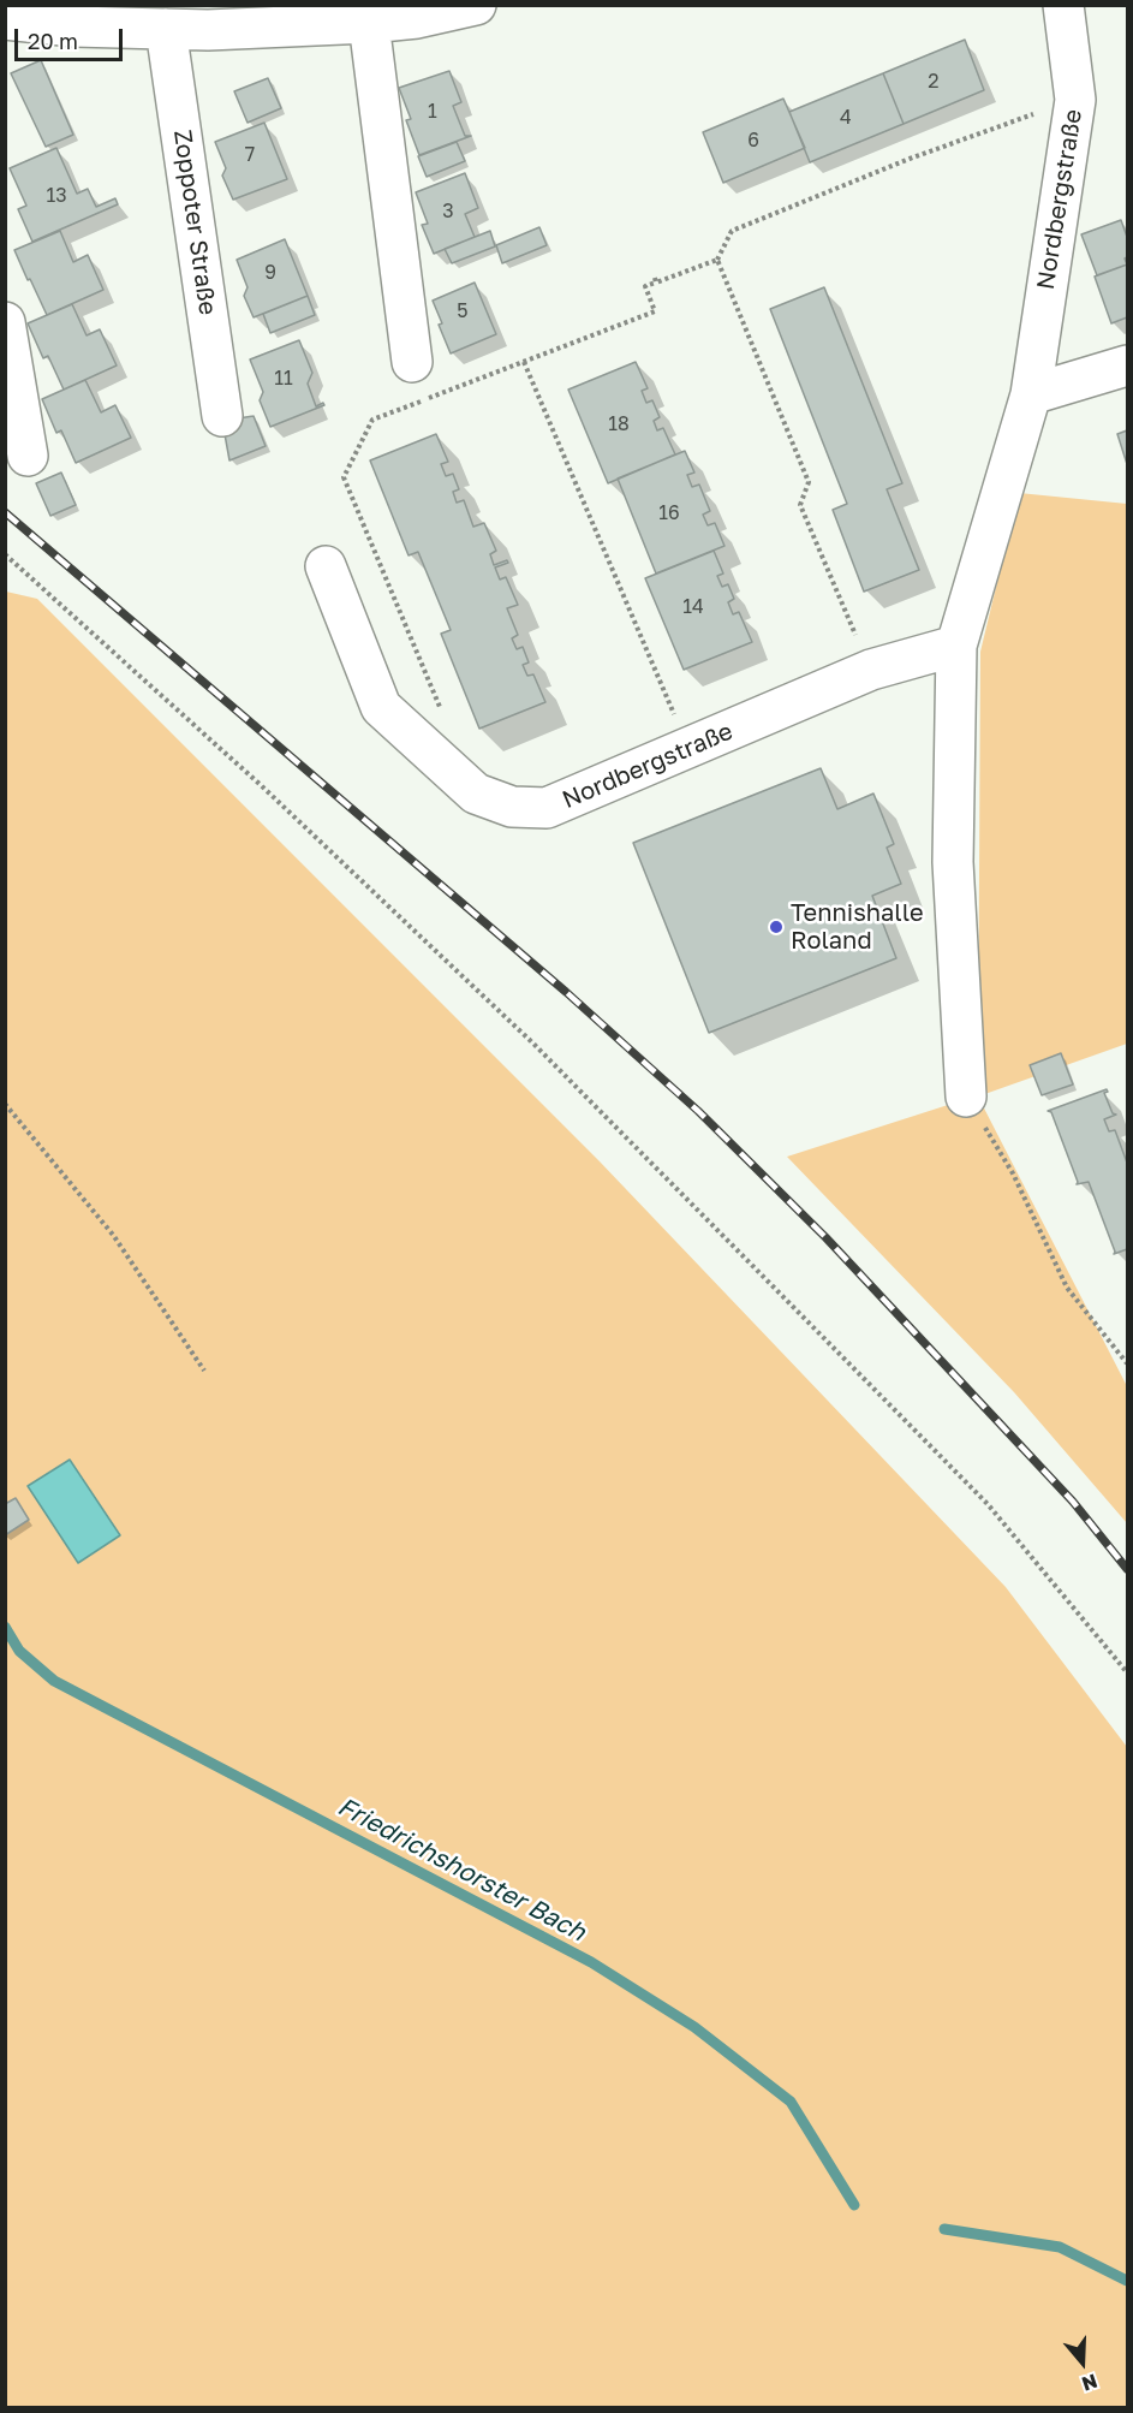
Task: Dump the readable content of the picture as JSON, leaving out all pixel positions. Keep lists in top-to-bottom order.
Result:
{
  "streets": {
    "street": ["Nordbergstraße", "Zoppoter Straße"]
  },
  "water": ["Friedrichshorster Bach"],
  "places": ["Tennishalle Roland"],
  "house_numbers": [
    "2",
    "1",
    "4",
    "6",
    "7",
    "13",
    "3",
    "9",
    "5",
    "11",
    "18",
    "16",
    "14"
  ],
  "scale_bar": "20 m",
  "north": "bottom"
}
